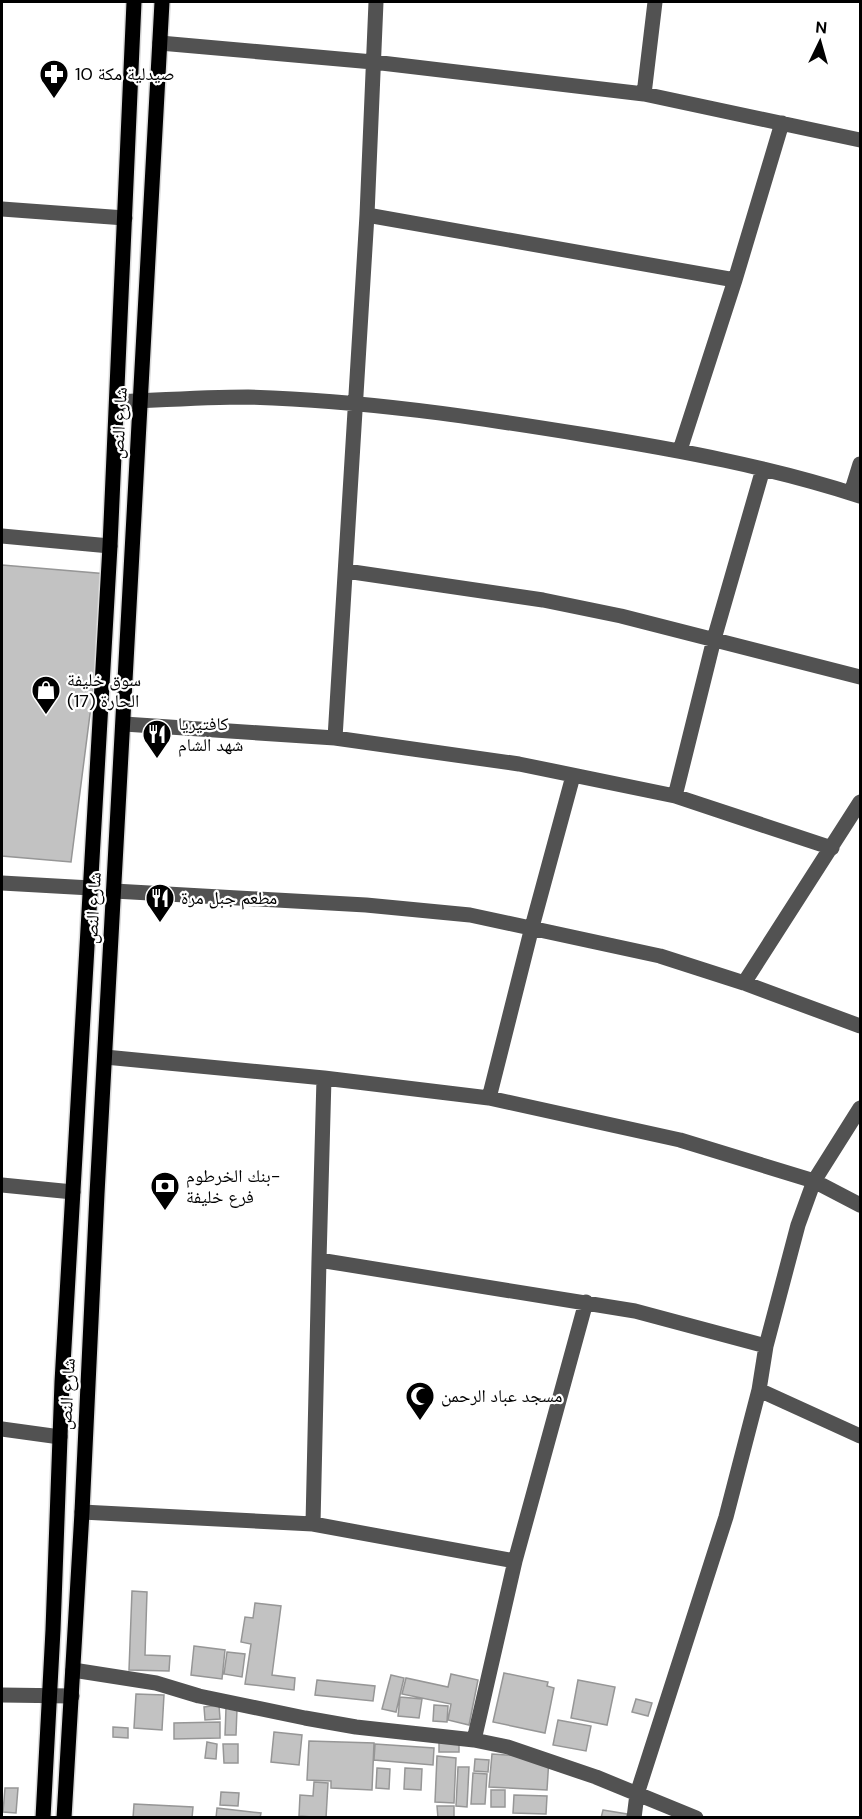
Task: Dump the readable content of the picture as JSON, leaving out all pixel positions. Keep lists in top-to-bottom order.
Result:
{
  "streets": {
    "main road": ["شارع النص"]
  },
  "places": {
    "pharmacy": ["صيدلية مكة 10"],
    "shop": ["سوق خليفة الحارة (17)"],
    "restaurant": ["كافتيريا شهد الشام", "مطعم جبل مرة"],
    "bank": ["بنك الخرطوم- فرع خليفة"],
    "mosque": ["مسجد عباد الرحمن"]
  },
  "north": "top"
}
